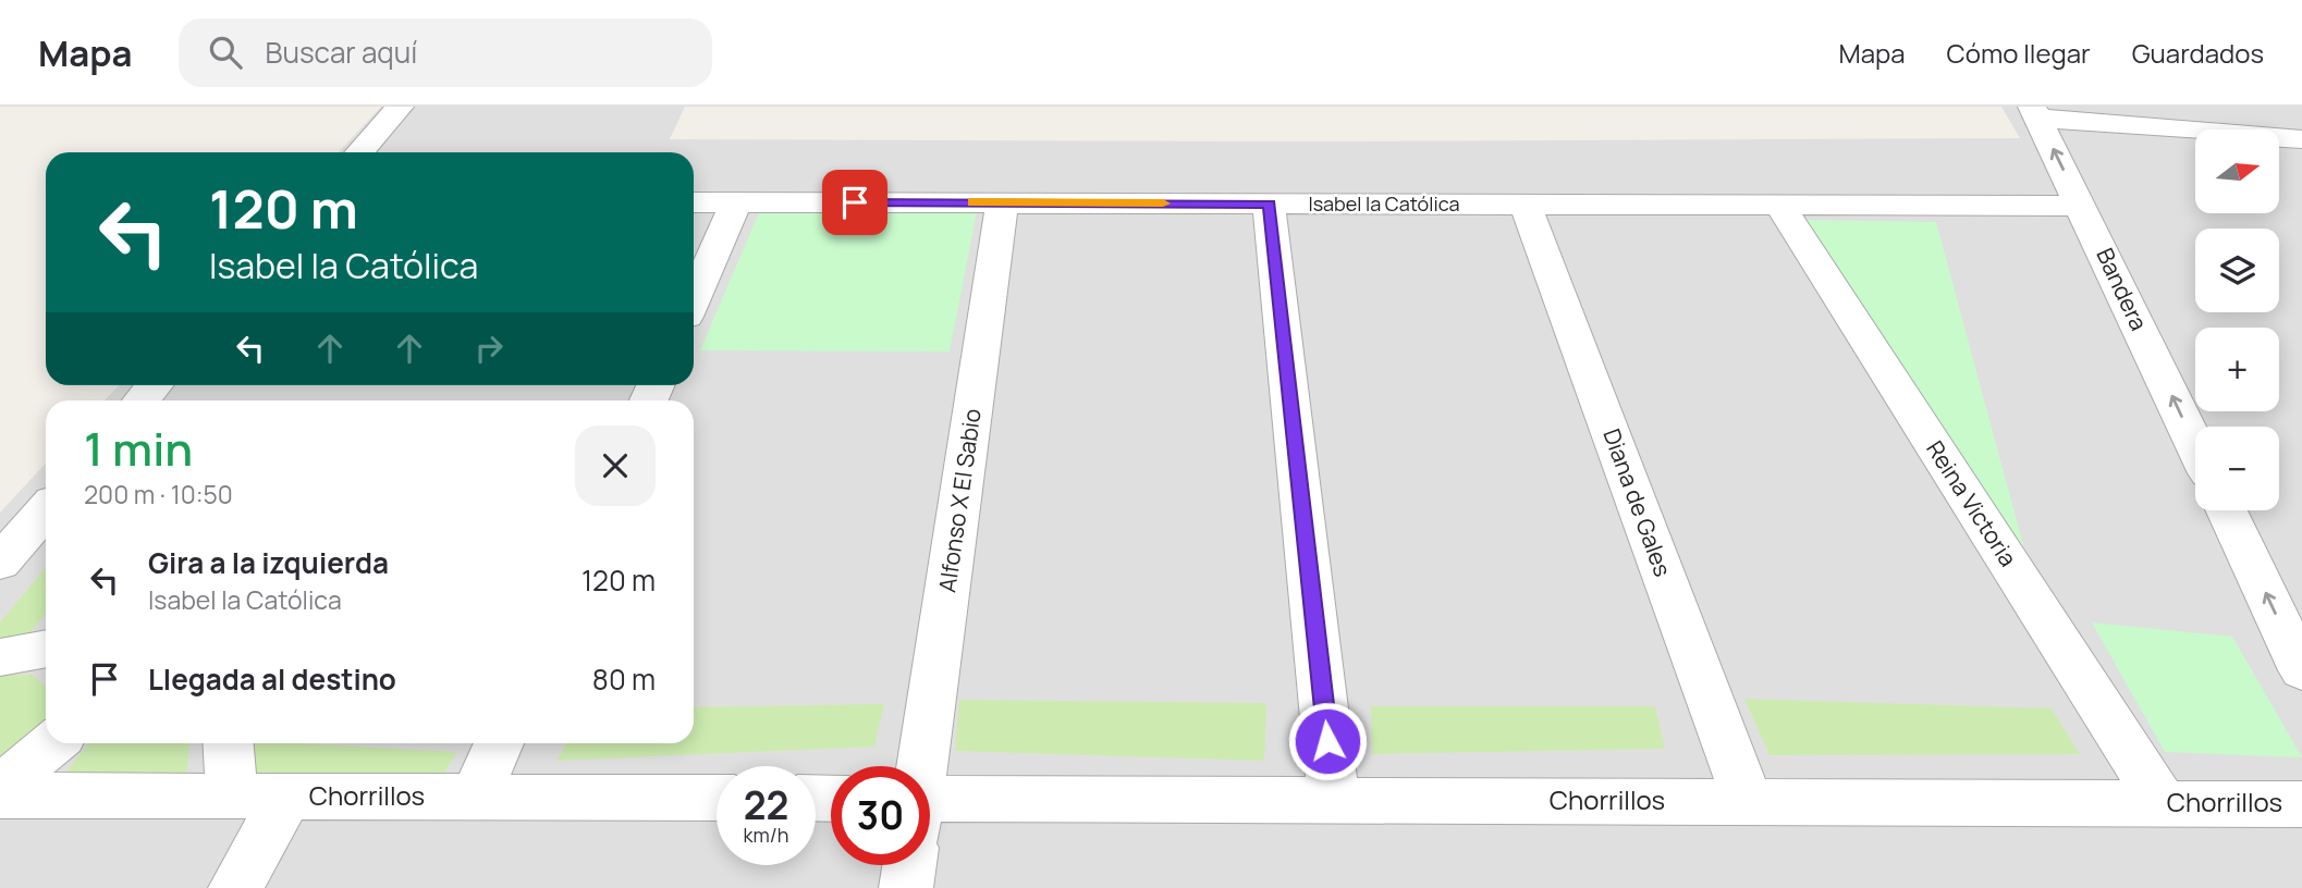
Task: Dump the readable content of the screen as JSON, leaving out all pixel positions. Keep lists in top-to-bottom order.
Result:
{
  "streets": {
    "street": [
      "Isabel la Católica",
      "Bandera",
      "Alfonso X El Sabio",
      "Diana de Gales",
      "Reina Victoria",
      "Chorrillos"
    ]
  },
  "crossings": [
    ["Isabel la Católica", "Bandera"],
    ["Isabel la Católica", "Alfonso X El Sabio"],
    ["Isabel la Católica", "Diana de Gales"],
    ["Isabel la Católica", "Reina Victoria"],
    ["Diana de Gales", "Chorrillos"],
    ["Reina Victoria", "Chorrillos"]
  ],
  "one_way": ["Bandera"],
  "north": "right",
  "page": {
    "header": "Mapa",
    "search": "Buscar aquí",
    "nav": ["Mapa", "Cómo llegar", "Guardados"],
    "map_buttons": ["+", "−"],
    "turn": ["120 m", "Isabel la Católica"],
    "heading": ["1 min", "200 m · 10:50"],
    "list": [
      {
        "name": "Gira a la izquierda",
        "note": "Isabel la Católica",
        "value": "120 m"
      },
      {
        "name": "Llegada al destino",
        "value": "80 m"
      }
    ],
    "speed": "22 km/h",
    "limit": "30"
  }
}
